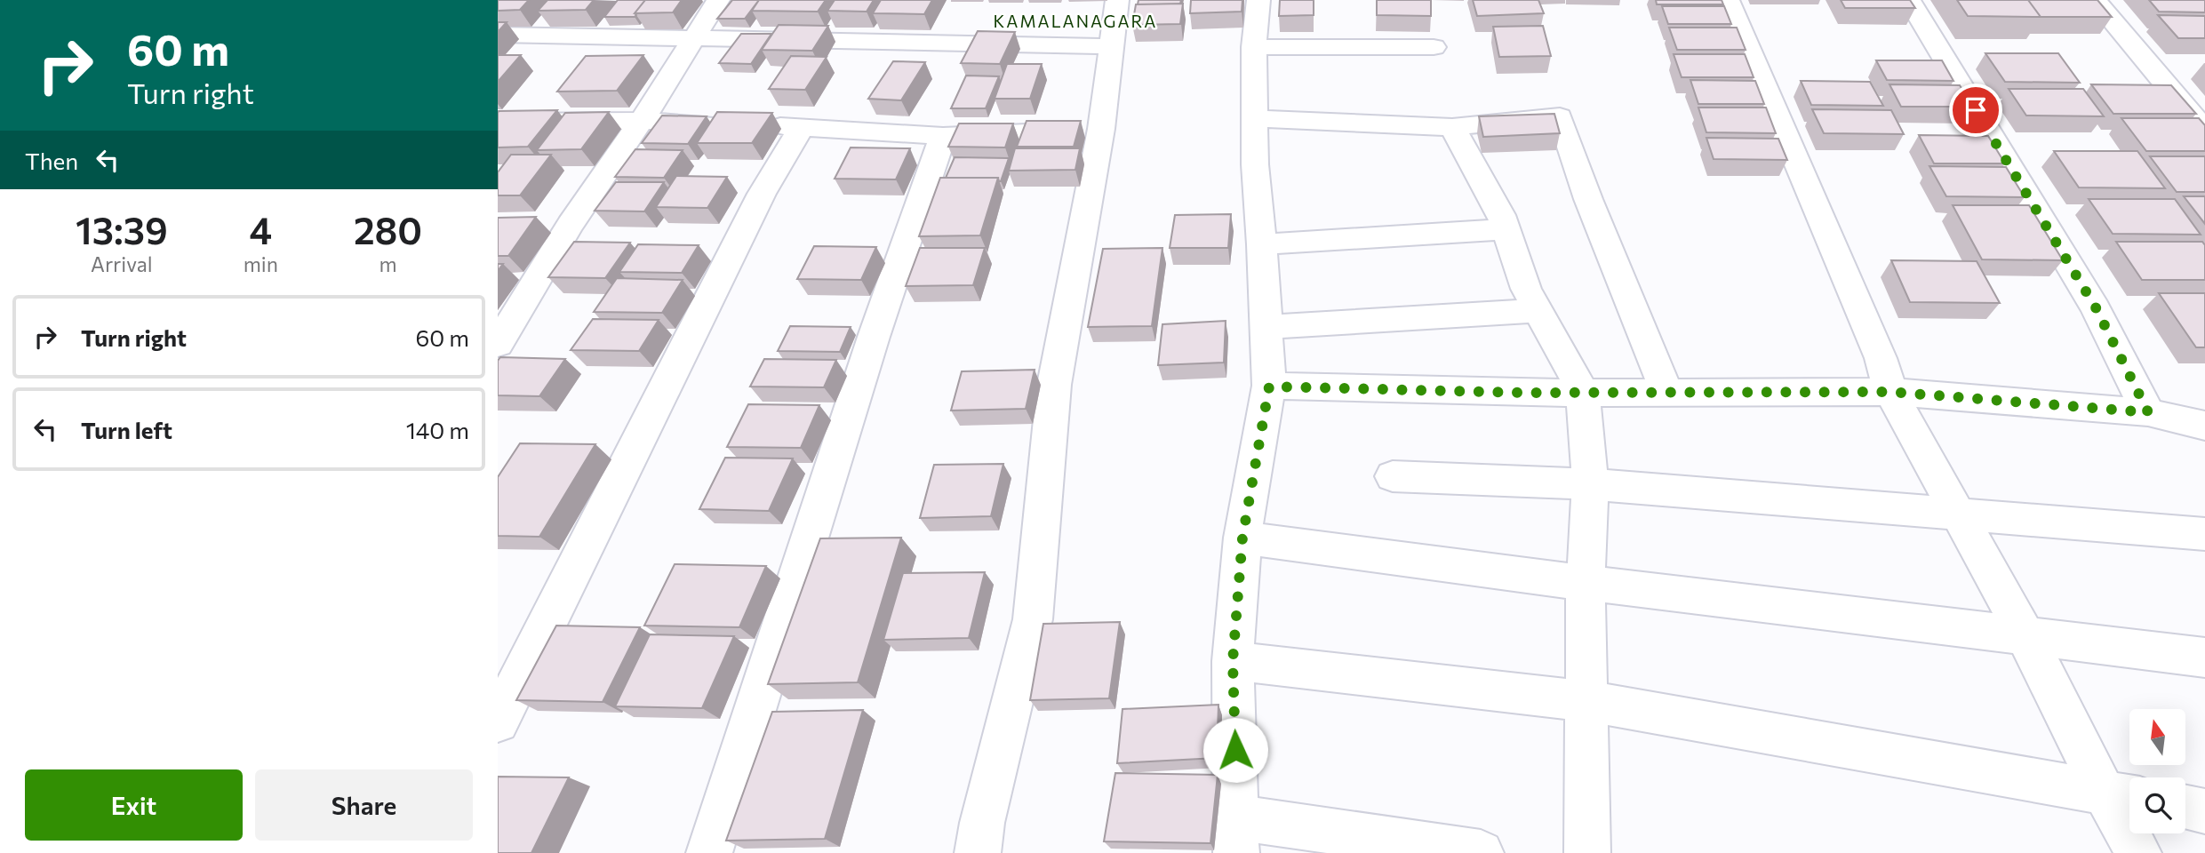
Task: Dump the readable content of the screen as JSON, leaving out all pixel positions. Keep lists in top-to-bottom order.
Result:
{
  "districts": ["KAMALANAGARA"],
  "north": "top",
  "page": {
    "turn": ["60 m", "Turn right"],
    "then": "Then",
    "eta": [
      "13:39",
      "Arrival",
      "4",
      "min",
      "280",
      "m"
    ],
    "list": [
      {
        "name": "Turn right",
        "value": "60 m"
      },
      {
        "name": "Turn left",
        "value": "140 m"
      }
    ],
    "buttons": ["Exit", "Share"]
  }
}
